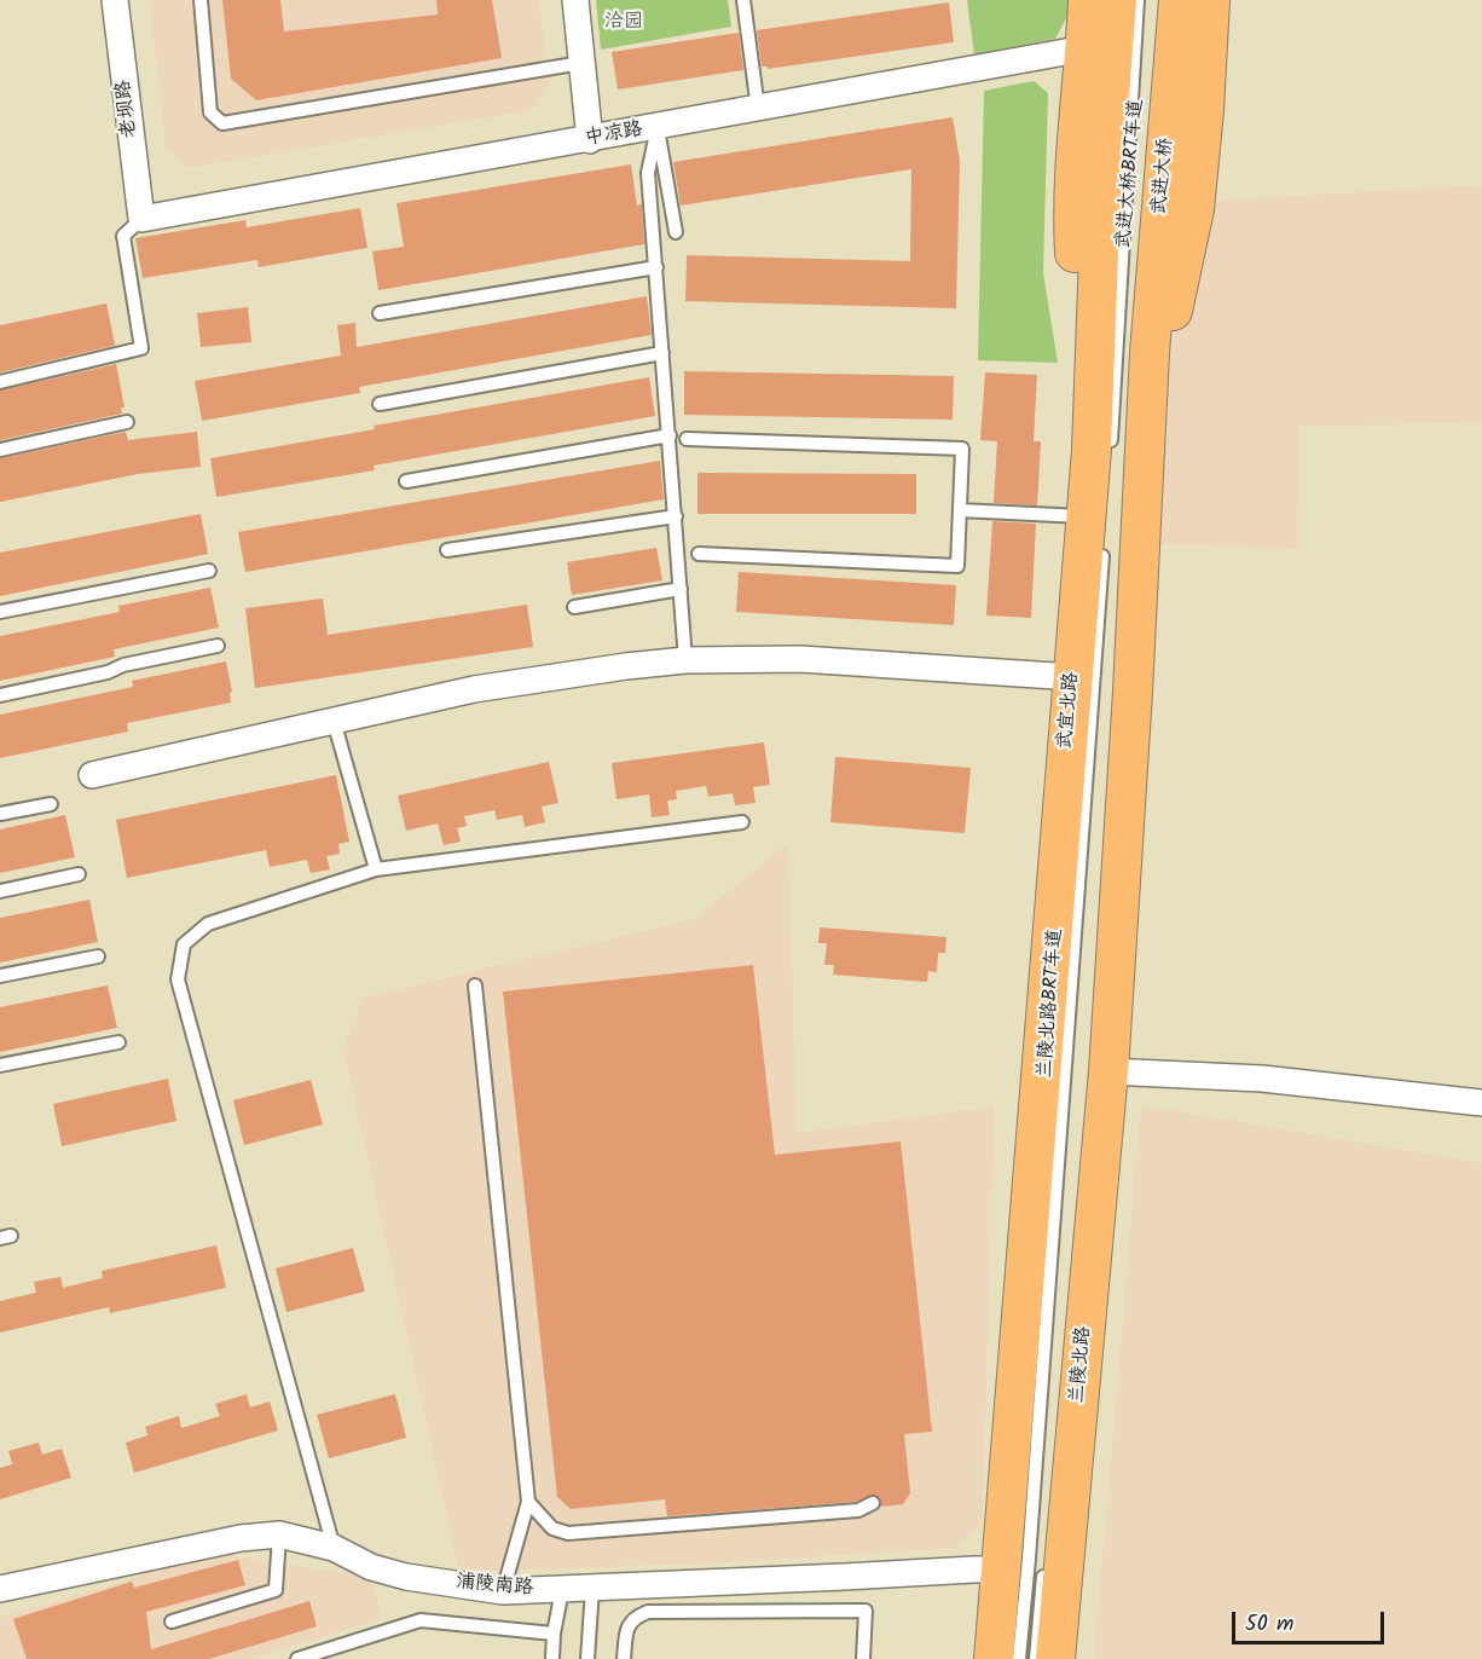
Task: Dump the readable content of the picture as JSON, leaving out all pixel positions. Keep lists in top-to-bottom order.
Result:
{
  "streets": {
    "main road": ["武进大桥", "武宜北路", "兰陵北路"],
    "street": ["老坝路", "中凉路", "浦陵南路"],
    "lane": ["武进大桥BRT车道", "兰陵北路BRT车道"]
  },
  "crossings": [
    ["老坝路", "中凉路"],
    ["武进大桥BRT车道", "武进大桥"],
    ["武进大桥BRT车道", "武宜北路"],
    ["武进大桥", "武宜北路"],
    ["武宜北路", "兰陵北路BRT车道"],
    ["武宜北路", "兰陵北路"],
    ["武宜北路", "浦陵南路"]
  ],
  "parks": ["洽园"],
  "scale_bar": "50 m"
}
